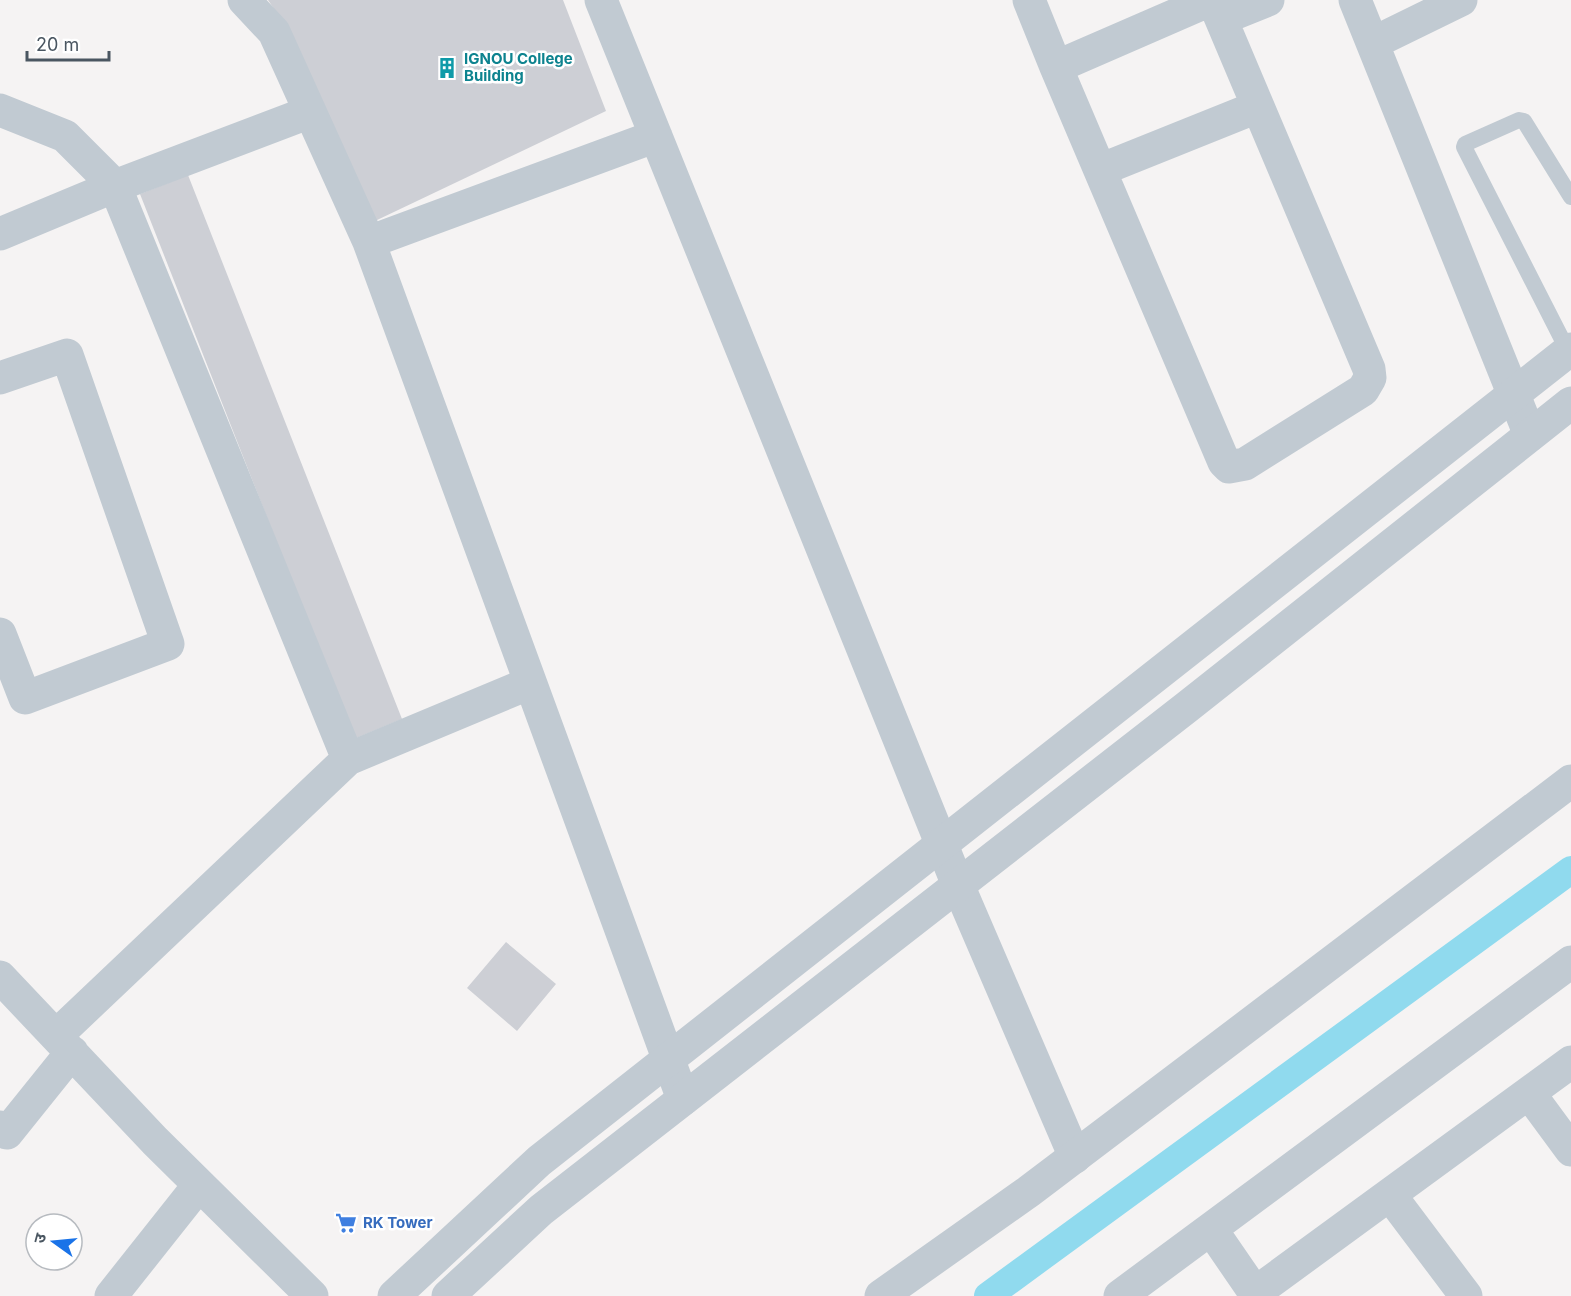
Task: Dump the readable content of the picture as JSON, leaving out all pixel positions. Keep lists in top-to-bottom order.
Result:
{
  "places": {
    "building": ["IGNOU College Building"],
    "supermarket": ["RK Tower"]
  },
  "scale_bar": "20 m",
  "north": "left"
}
